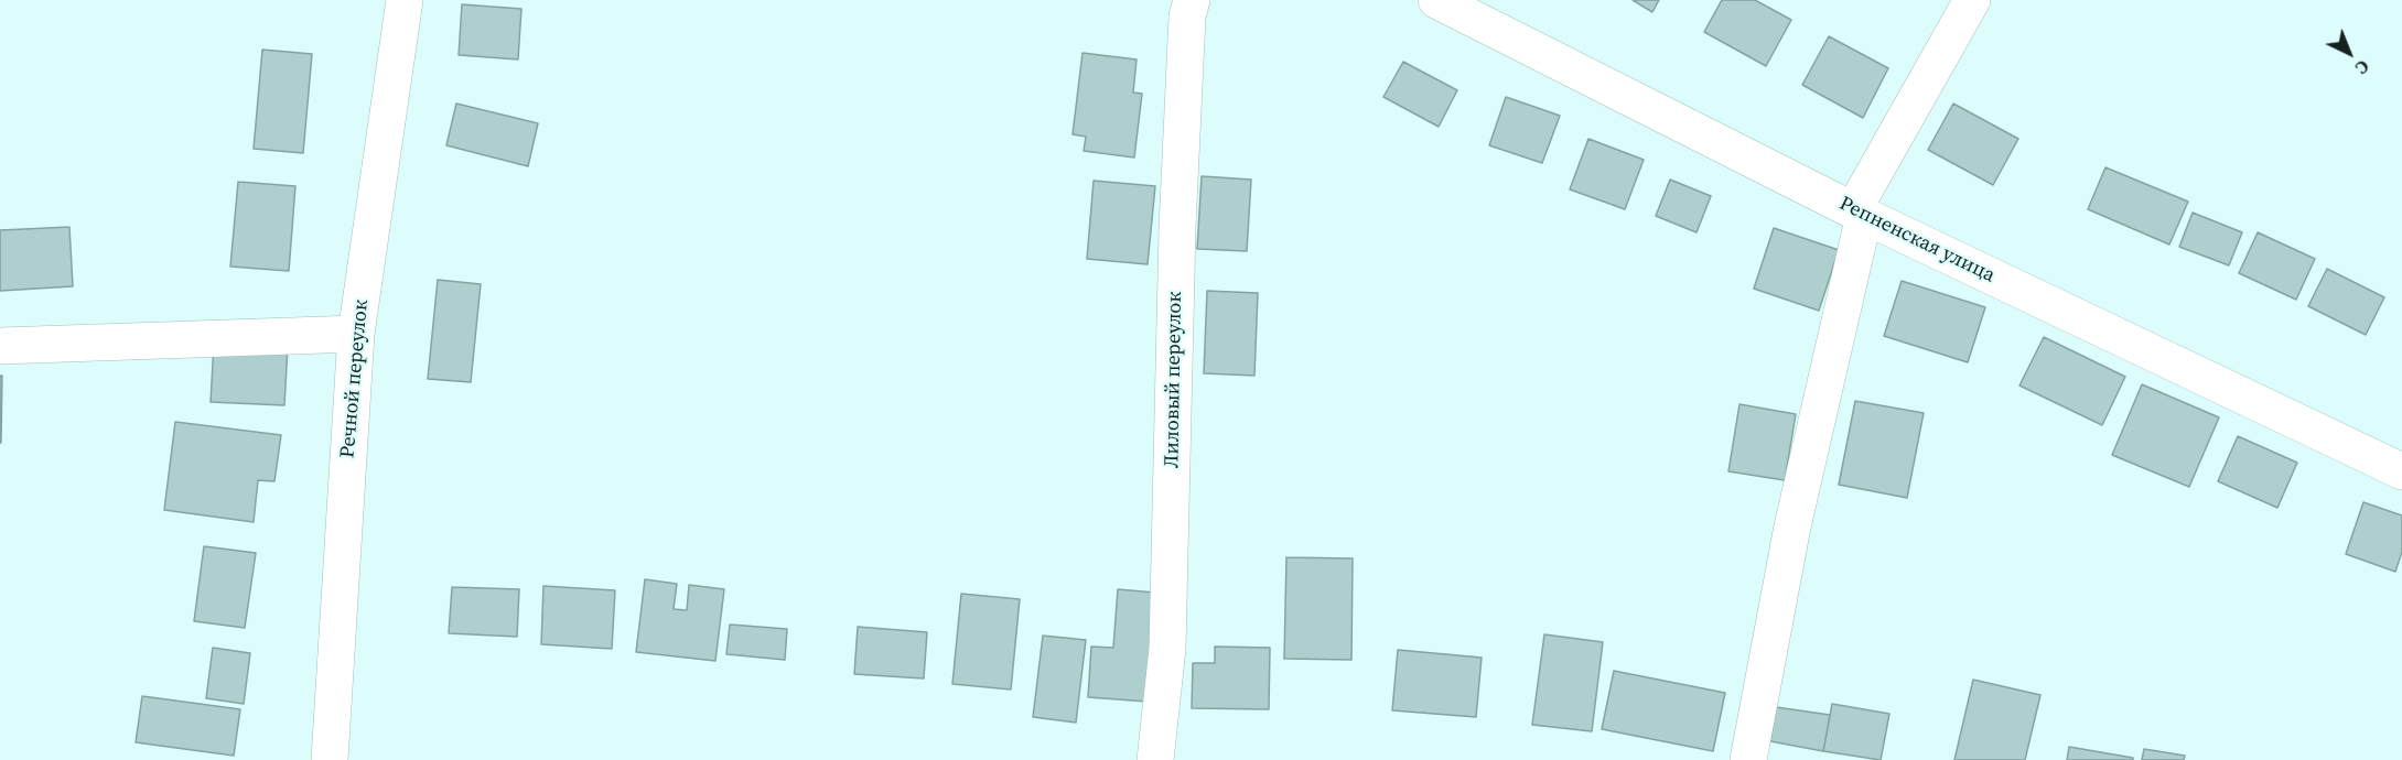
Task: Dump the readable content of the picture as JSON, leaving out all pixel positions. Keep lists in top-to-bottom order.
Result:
{
  "streets": {
    "street": ["Репненская улица", "Речной переулок", "Лиловый переулок"]
  },
  "north": "bottom right"
}
